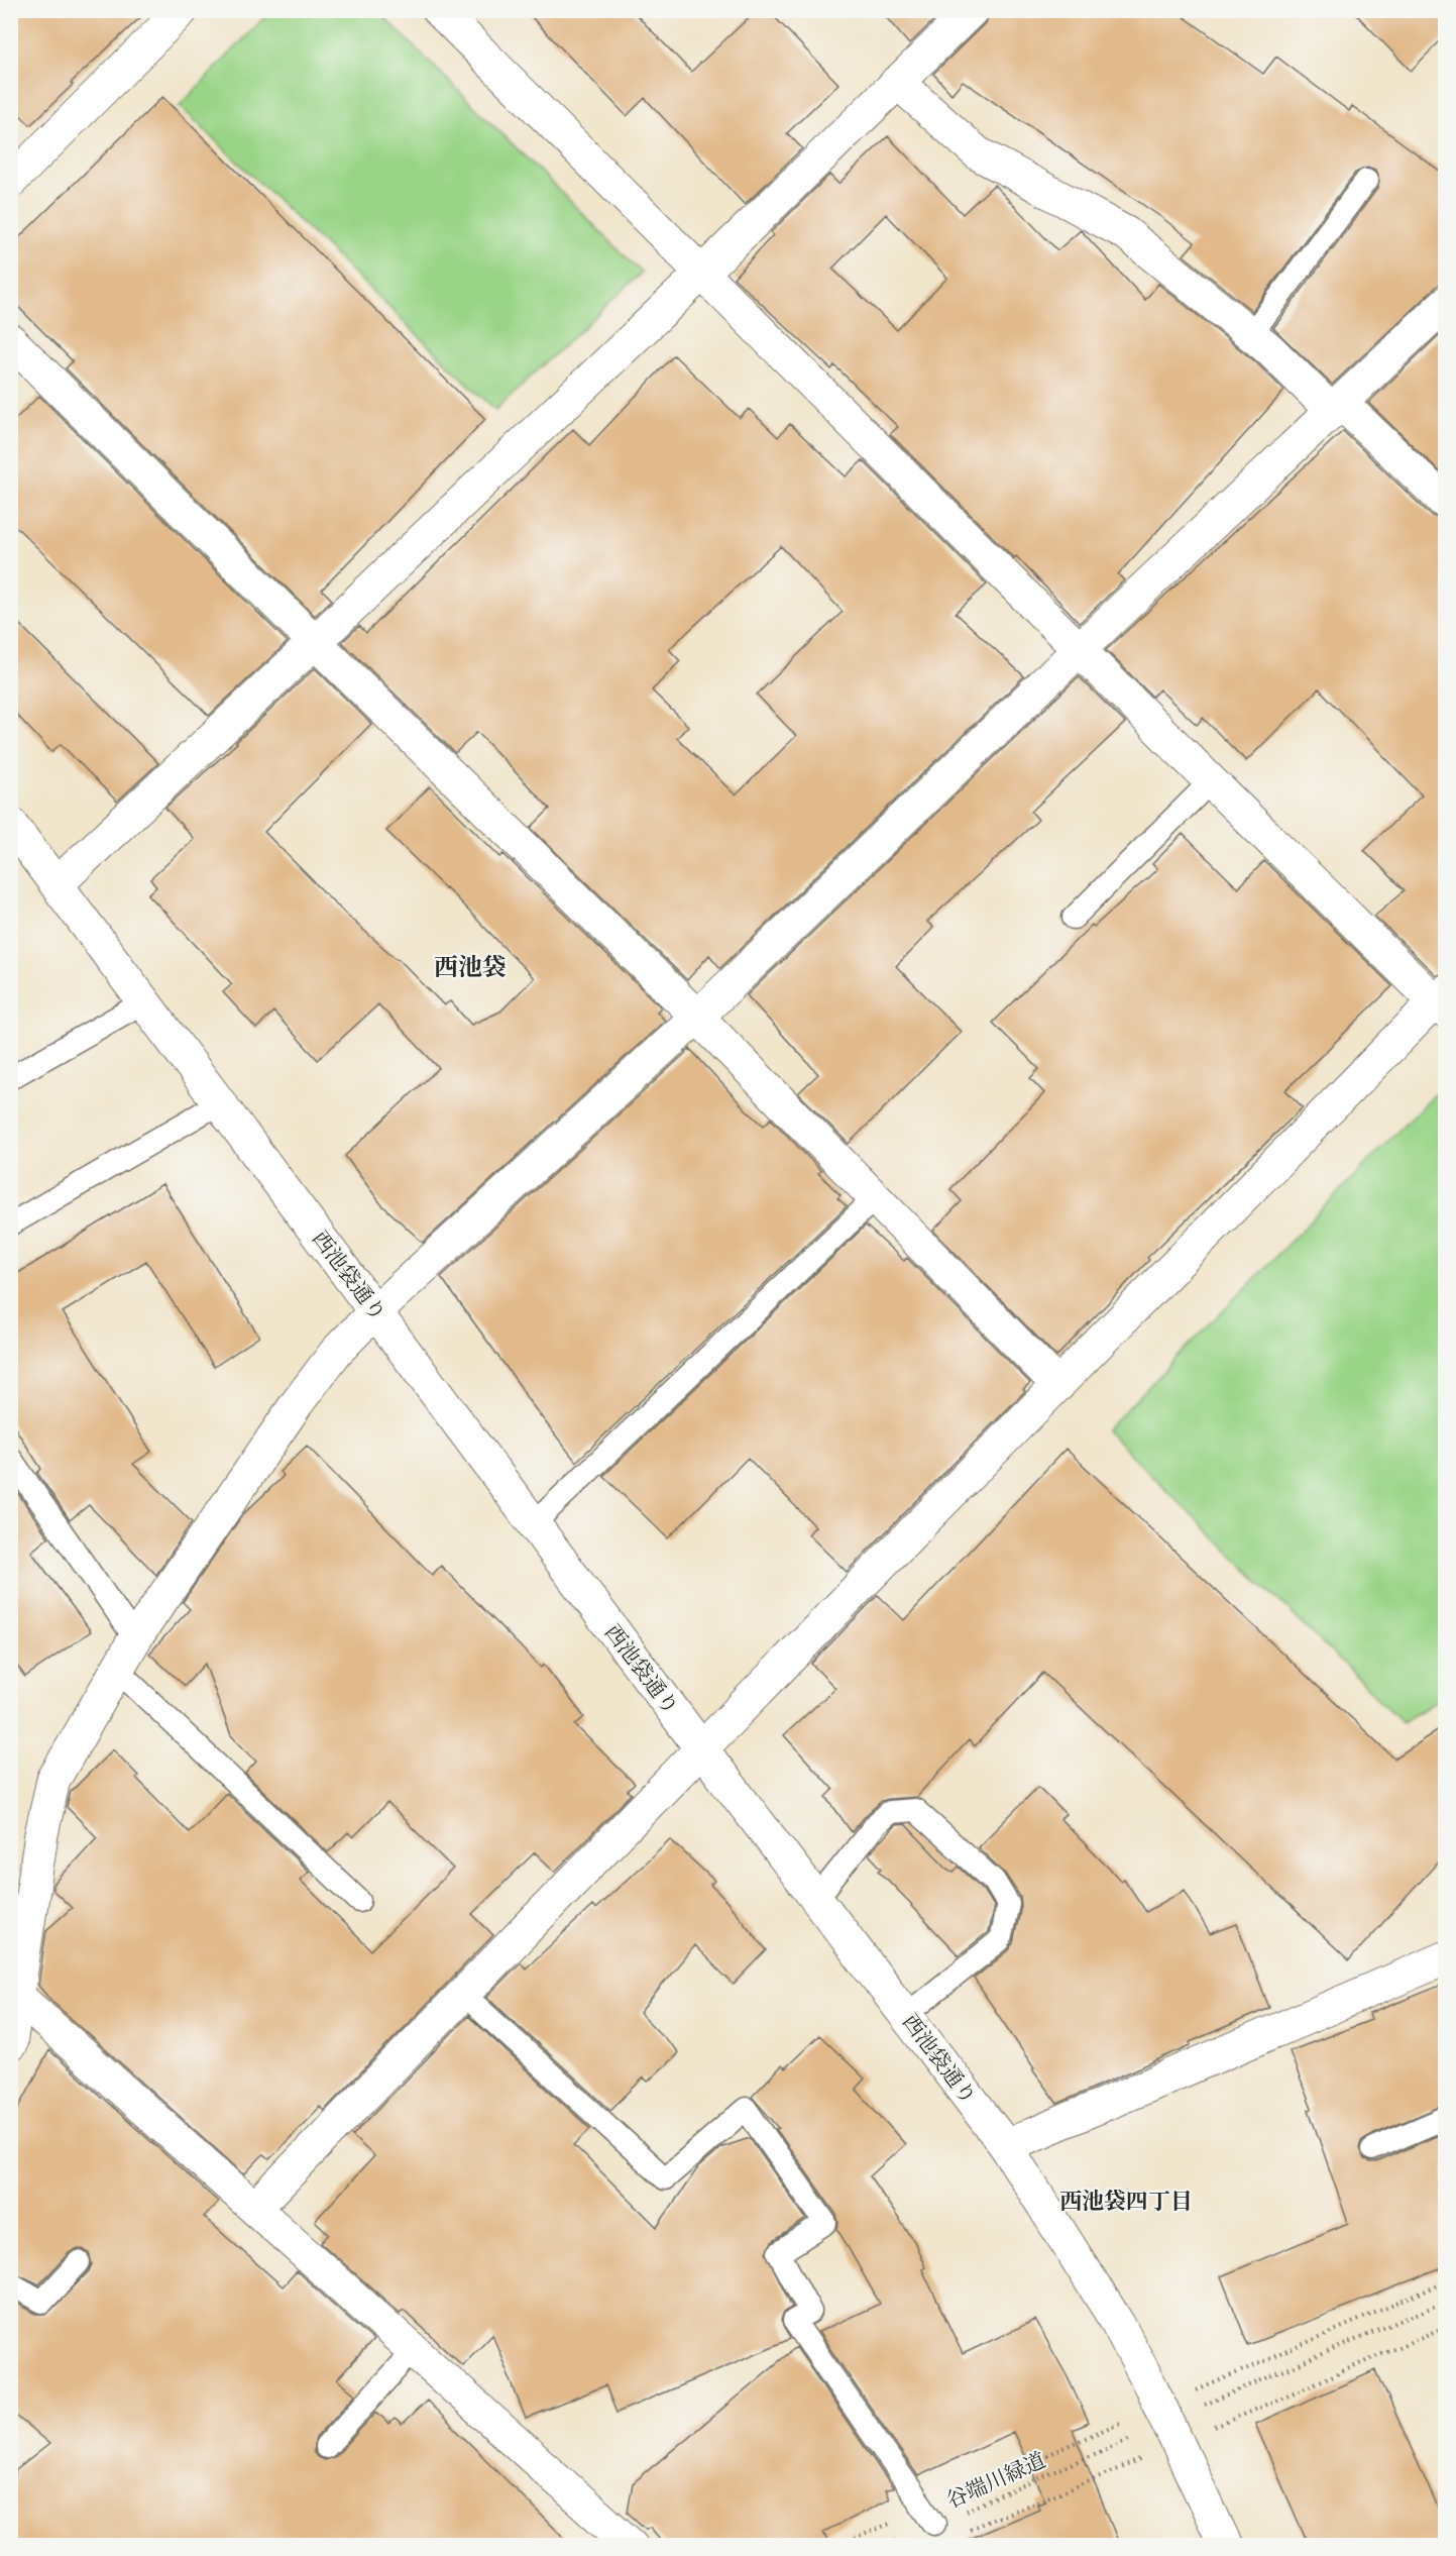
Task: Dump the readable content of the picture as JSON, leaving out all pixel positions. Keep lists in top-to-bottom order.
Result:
{
  "streets": {
    "street": ["西池袋通り"],
    "path": ["谷端川緑道"]
  },
  "crossings": [
    ["西池袋通り", "谷端川緑道"]
  ],
  "districts": ["西池袋", "西池袋四丁目"]
}
